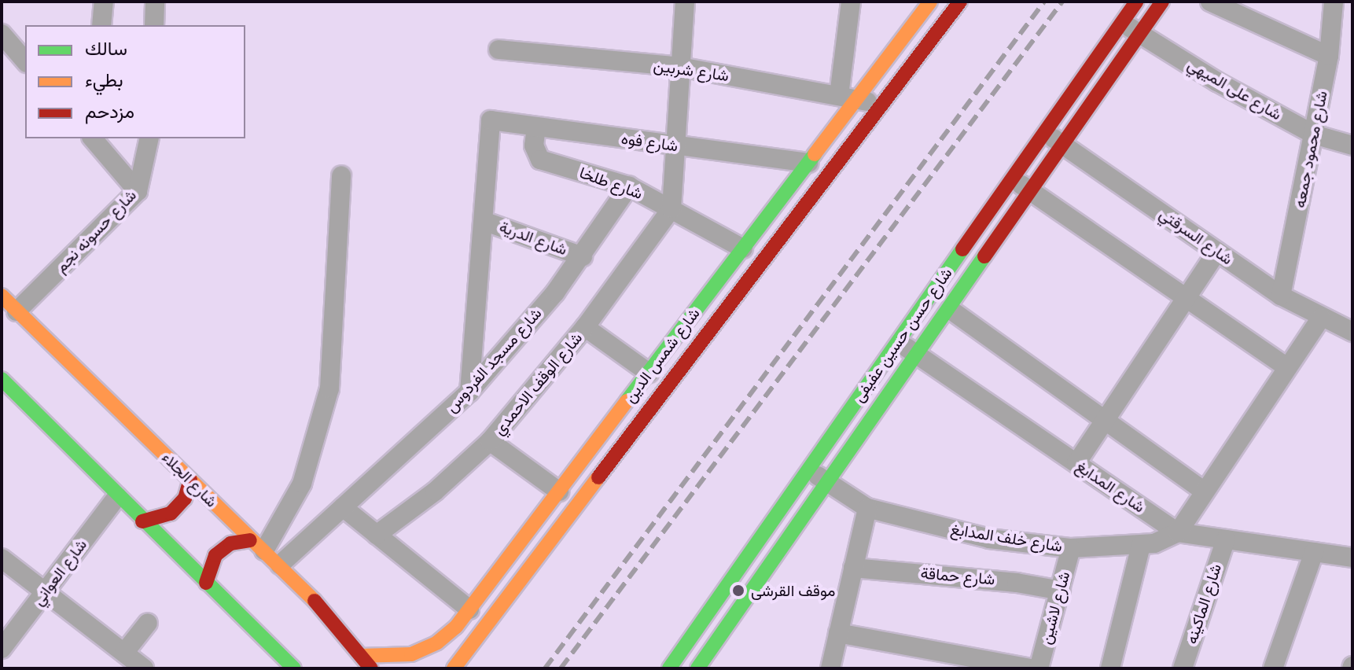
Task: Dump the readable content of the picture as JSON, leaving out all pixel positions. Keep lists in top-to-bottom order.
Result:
{
  "streets": {
    "street": [
      "شارع شربين",
      "شارع على الميهي",
      "شارع فوه",
      "شارع محمود جمعه",
      "شارع طلخا",
      "شارع حسونه نجم",
      "شارع السرقتي",
      "شارع الدرية",
      "شارع حسن حسين عفيفى",
      "شارع شمس الدين",
      "شارع مسجد الفردوس",
      "شارع الوقف الاحمدي",
      "شارع الجلاء",
      "شارع المدابغ",
      "شارع خلف المدابغ",
      "شارع العواني",
      "شارع حماقة",
      "شارع الماكينه",
      "شارع لاشين"
    ]
  },
  "crossings": [
    ["شارع شربين", "شارع شمس الدين"],
    ["شارع على الميهي", "شارع محمود جمعه"],
    ["شارع على الميهي", "شارع حسن حسين عفيفى"],
    ["شارع فوه", "شارع طلخا"],
    ["شارع فوه", "شارع الدرية"],
    ["شارع فوه", "شارع شمس الدين"],
    ["شارع محمود جمعه", "شارع السرقتي"],
    ["شارع طلخا", "شارع شمس الدين"],
    ["شارع طلخا", "شارع مسجد الفردوس"],
    ["شارع طلخا", "شارع الوقف الاحمدي"],
    ["شارع حسونه نجم", "شارع الجلاء"],
    ["شارع السرقتي", "شارع حسن حسين عفيفى"],
    ["شارع الدرية", "شارع مسجد الفردوس"],
    ["شارع حسن حسين عفيفى", "شارع المدابغ"],
    ["شارع حسن حسين عفيفى", "شارع خلف المدابغ"],
    ["شارع شمس الدين", "شارع الجلاء"],
    ["شارع مسجد الفردوس", "شارع الجلاء"],
    ["شارع المدابغ", "شارع خلف المدابغ"],
    ["شارع المدابغ", "شارع الماكينه"],
    ["شارع خلف المدابغ", "شارع لاشين"],
    ["شارع حماقة", "شارع لاشين"]
  ],
  "places": ["موقف القرشى"],
  "legend": ["سالك", "بطيء", "مزدحم"]
}
